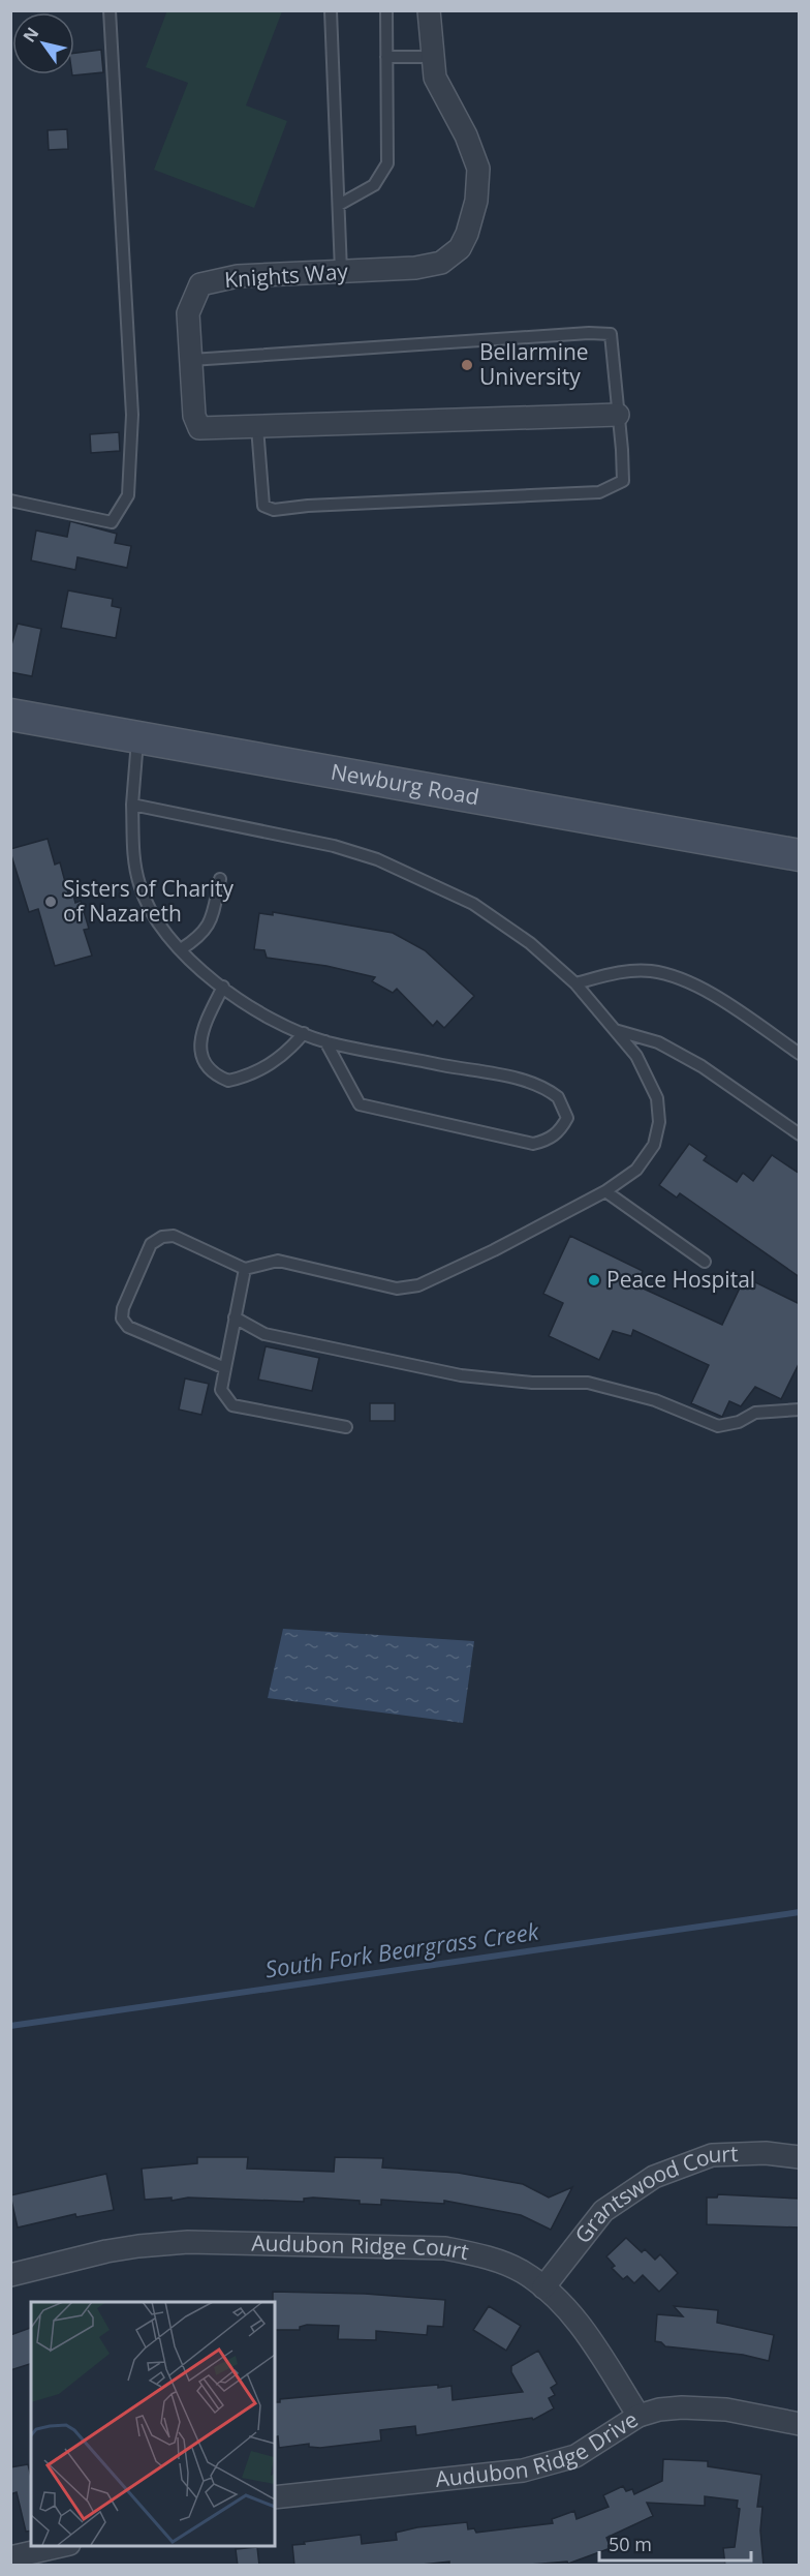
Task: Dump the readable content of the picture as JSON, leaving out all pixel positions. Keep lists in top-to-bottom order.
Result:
{
  "streets": {
    "main road": ["Newburg Road"],
    "street": [
      "Knights Way",
      "Grantswood Court",
      "Audubon Ridge Court",
      "Audubon Ridge Drive"
    ]
  },
  "crossings": [
    ["Grantswood Court", "Audubon Ridge Court"],
    ["Audubon Ridge Court", "Audubon Ridge Drive"]
  ],
  "water": ["South Fork Beargrass Creek"],
  "places": ["Bellarmine University", "Sisters of Charity of Nazareth", "Peace Hospital"],
  "scale_bar": "50 m",
  "north": "top left"
}
